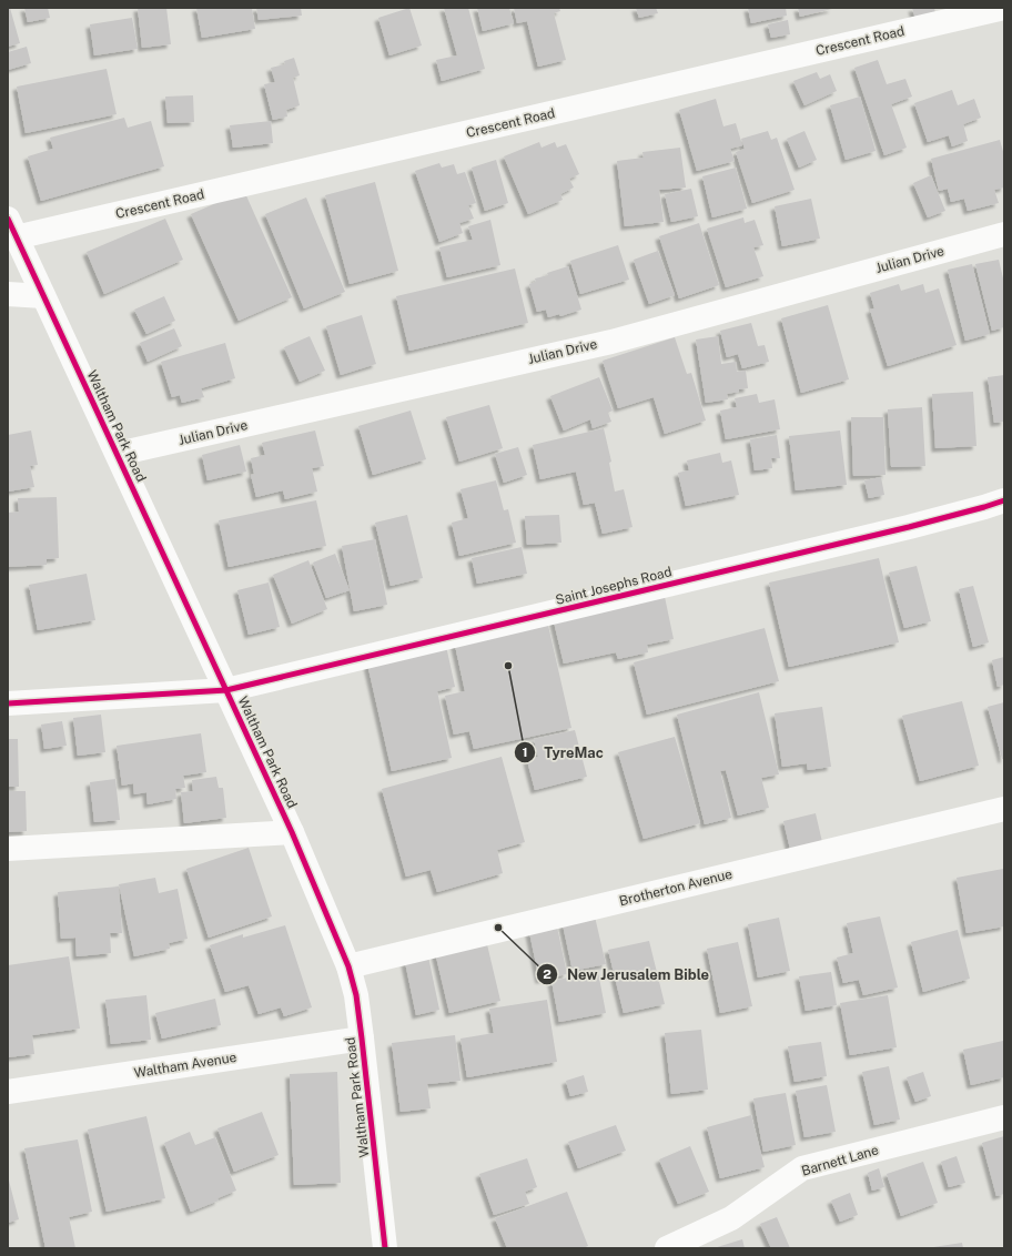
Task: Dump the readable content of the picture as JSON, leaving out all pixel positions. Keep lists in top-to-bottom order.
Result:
{
  "streets": {
    "street": [
      "Crescent Road",
      "Julian Drive",
      "Waltham Park Road",
      "Saint Josephs Road",
      "Brotherton Avenue",
      "Waltham Avenue",
      "Barnett Lane"
    ]
  },
  "crossings": [
    ["Crescent Road", "Waltham Park Road"],
    ["Julian Drive", "Waltham Park Road"],
    ["Waltham Park Road", "Saint Josephs Road"],
    ["Waltham Park Road", "Brotherton Avenue"],
    ["Waltham Park Road", "Waltham Avenue"]
  ],
  "places": ["TyreMac", "New Jerusalem Bible"]
}
